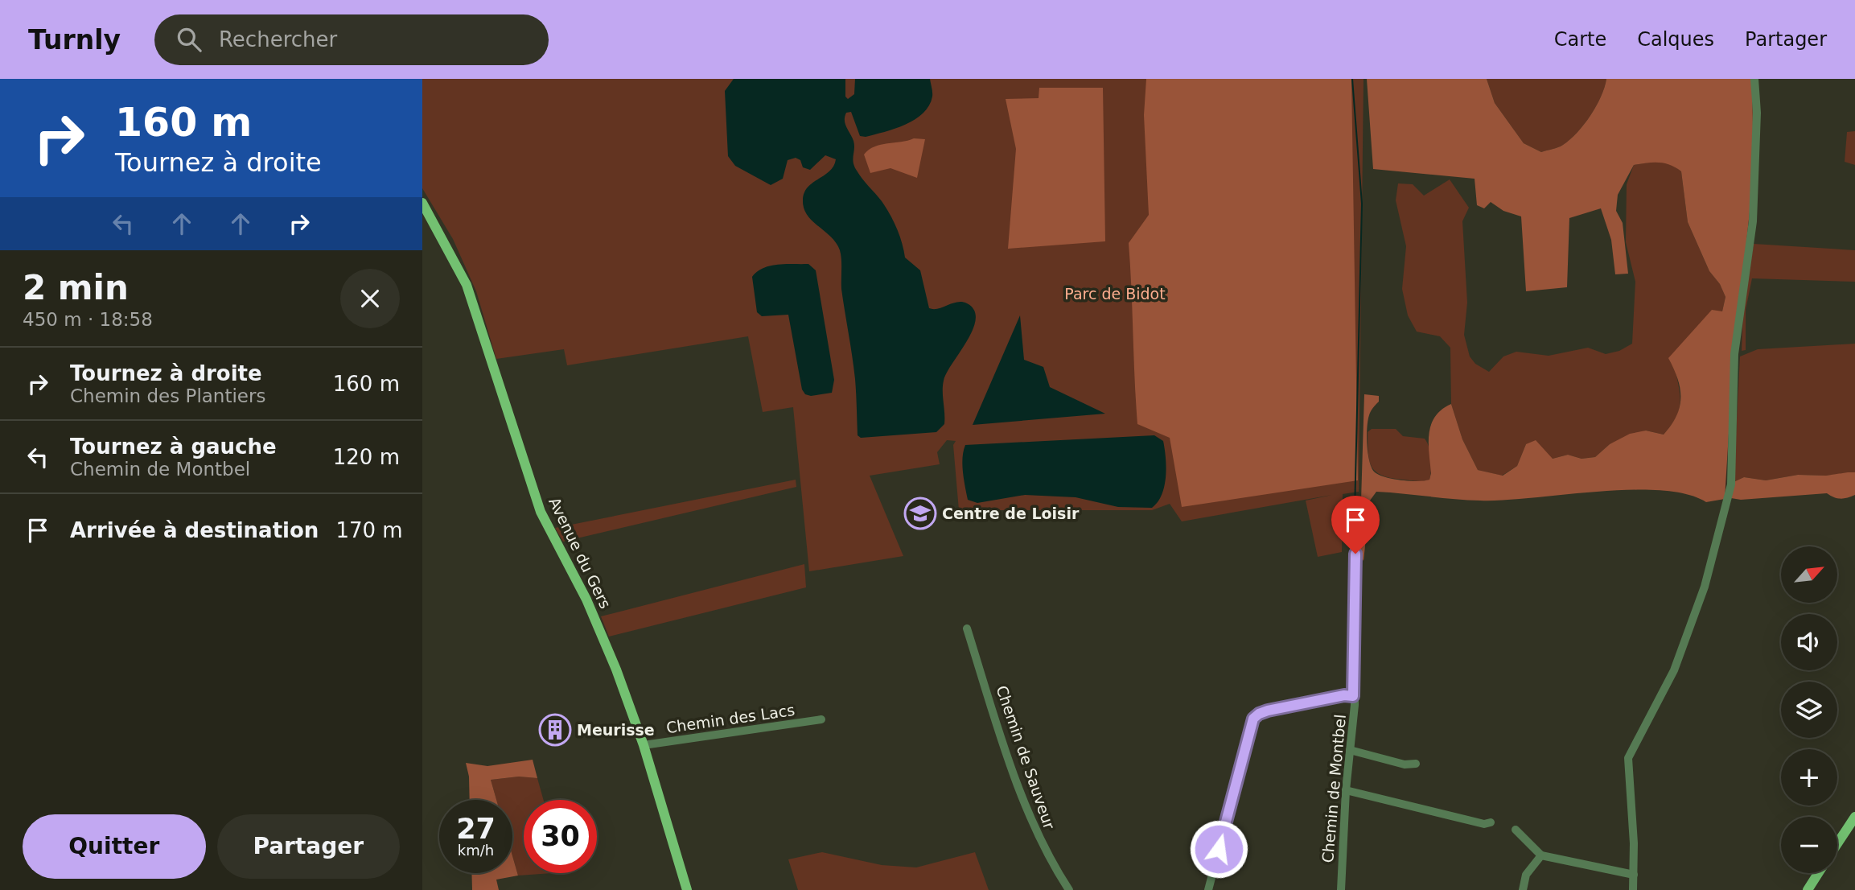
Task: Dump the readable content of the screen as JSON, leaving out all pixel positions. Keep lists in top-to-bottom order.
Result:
{
  "streets": {
    "main road": ["Avenue du Gers"],
    "street": ["Chemin des Lacs", "Chemin de Sauveur", "Chemin de Montbel"]
  },
  "crossings": [
    ["Avenue du Gers", "Chemin des Lacs"]
  ],
  "parks": ["Parc de Bidot"],
  "places": {
    "school or university": ["Centre de Loisir"],
    "building": ["Meurisse"]
  },
  "north": "top right",
  "page": {
    "header": "Turnly",
    "search": "Rechercher",
    "nav": ["Carte", "Calques", "Partager"],
    "turn": ["160 m", "Tournez à droite"],
    "heading": ["2 min", "450 m · 18:58"],
    "list": [
      {
        "name": "Tournez à droite",
        "note": "Chemin des Plantiers",
        "value": "160 m"
      },
      {
        "name": "Tournez à gauche",
        "note": "Chemin de Montbel",
        "value": "120 m"
      },
      {
        "name": "Arrivée à destination",
        "value": "170 m"
      }
    ],
    "map_buttons": ["+", "−"],
    "speed": "27 km/h",
    "limit": "30",
    "buttons": ["Quitter", "Partager"]
  }
}
